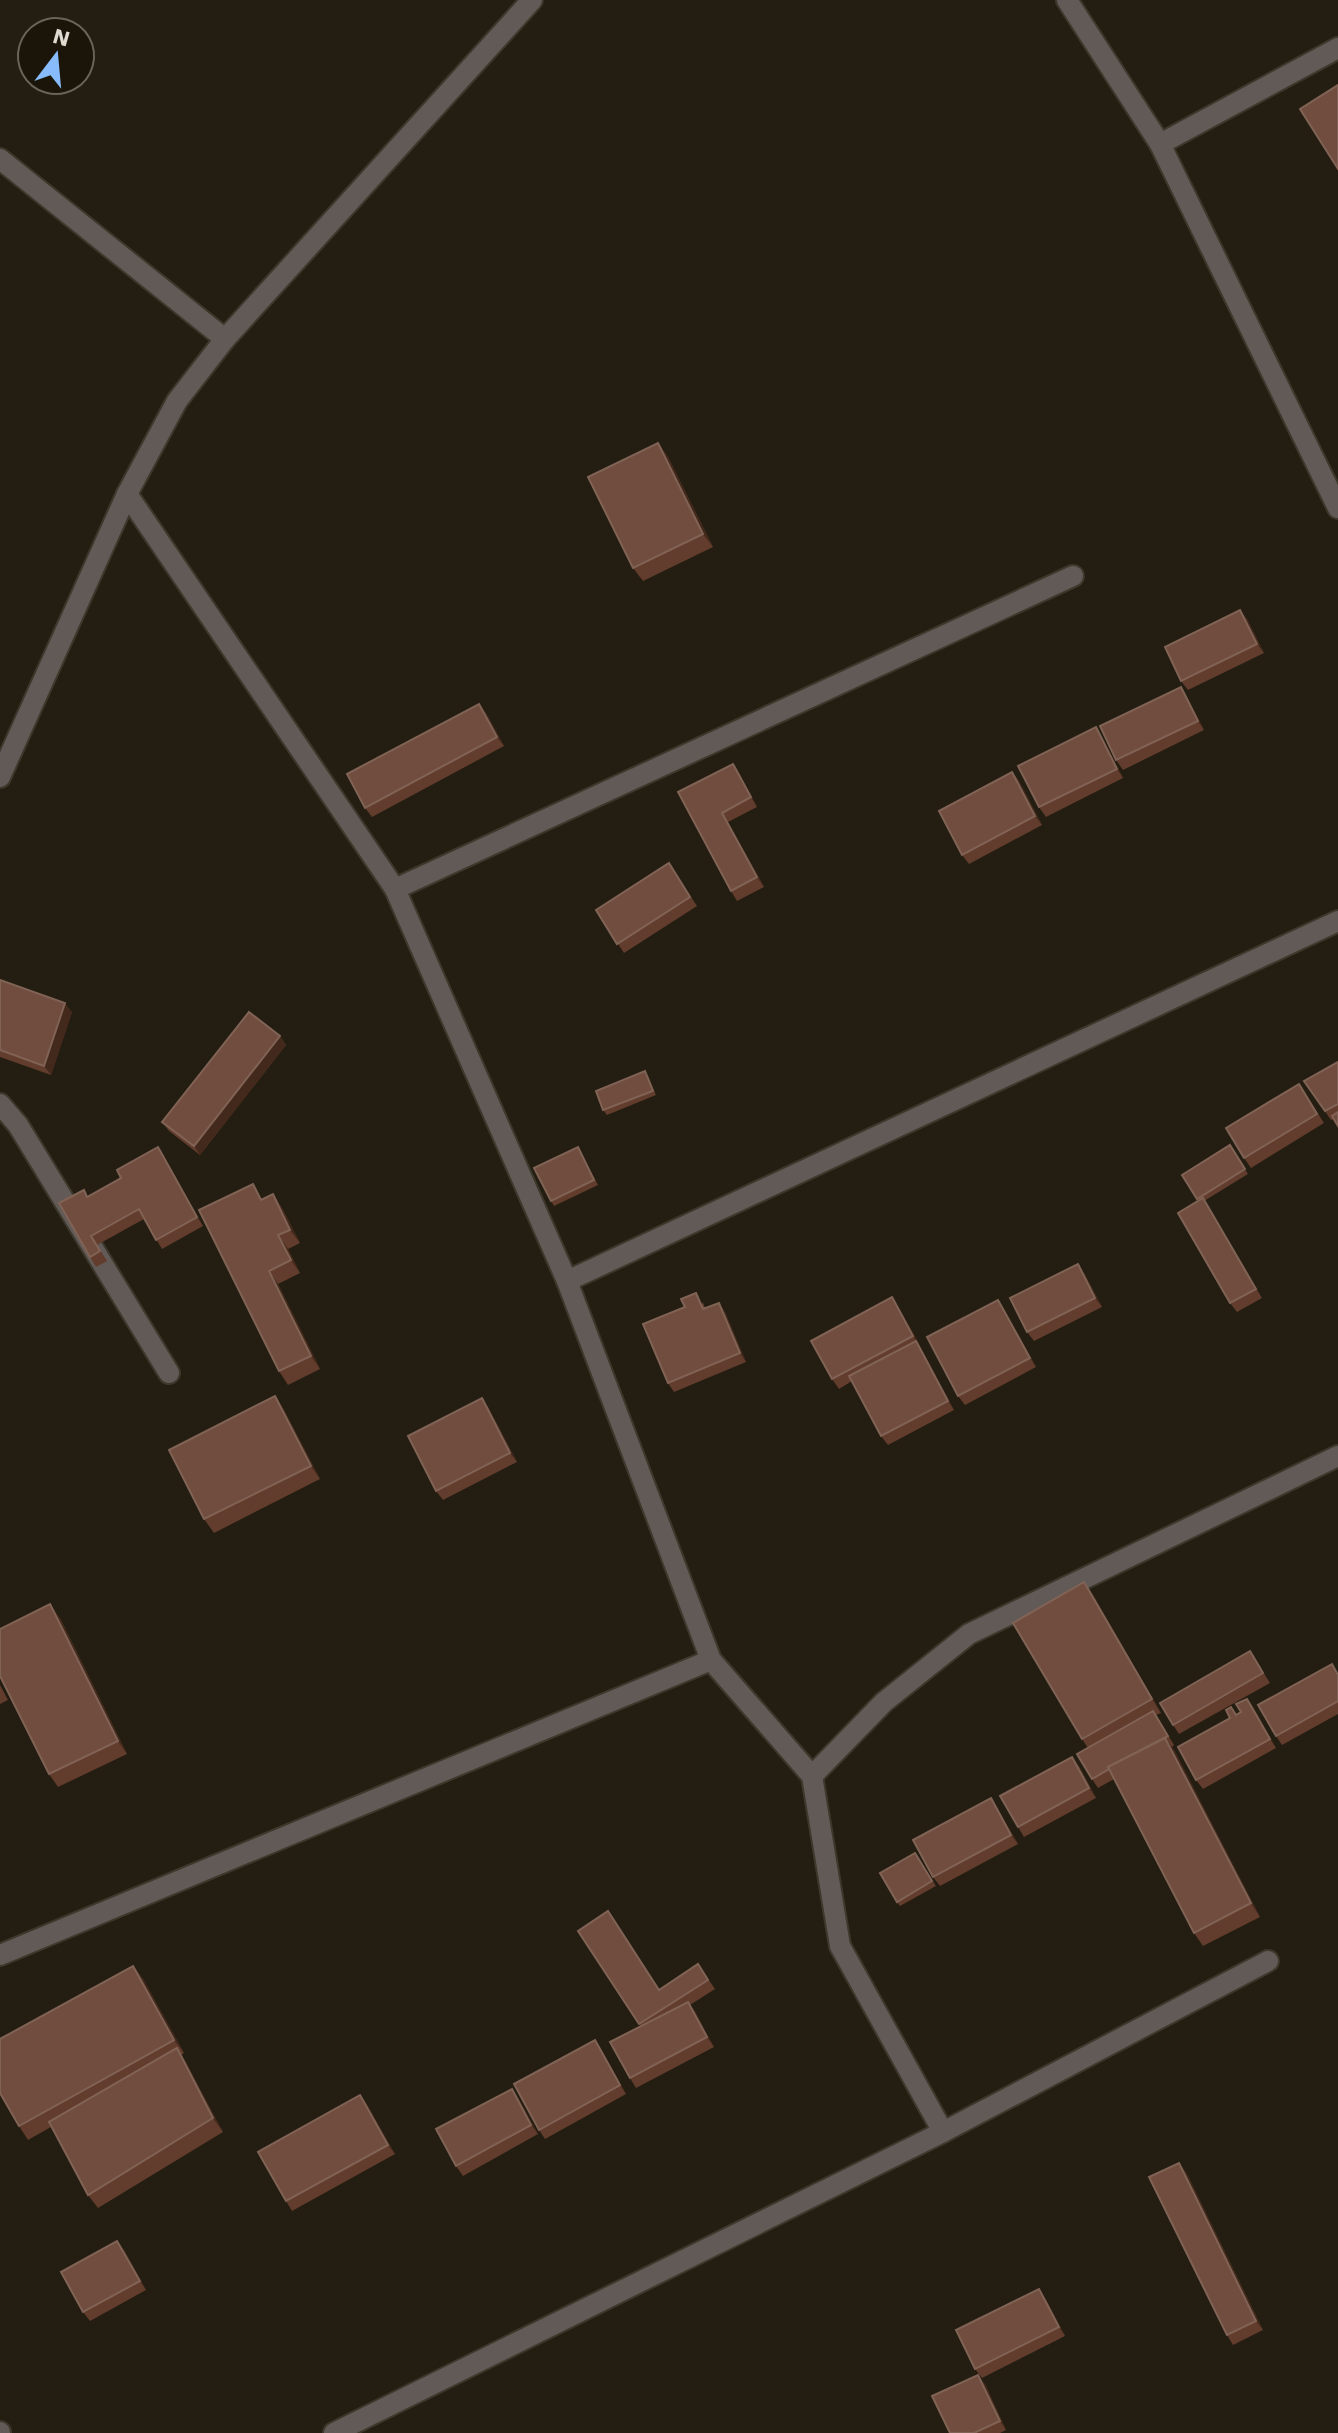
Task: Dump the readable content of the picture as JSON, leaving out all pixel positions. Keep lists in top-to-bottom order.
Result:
{
  "north": "top"
}
